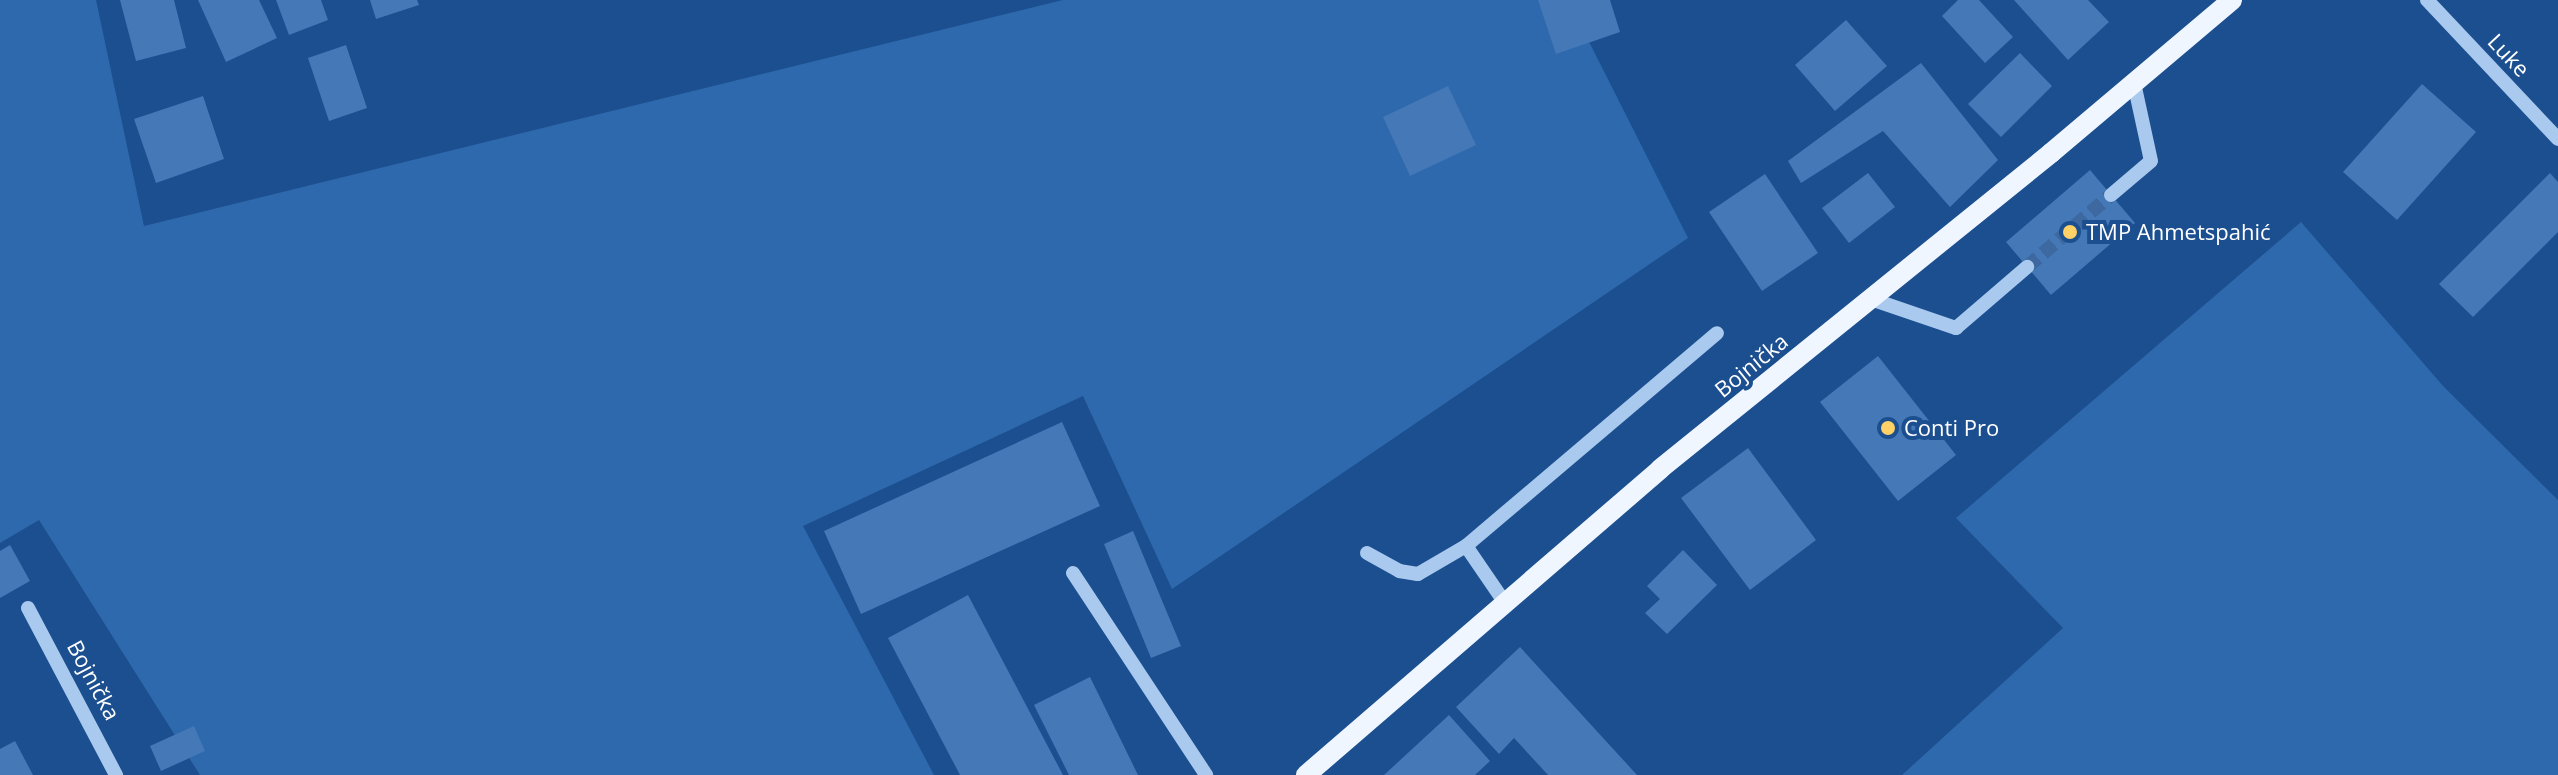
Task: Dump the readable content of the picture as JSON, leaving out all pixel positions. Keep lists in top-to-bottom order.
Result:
{
  "streets": {
    "main road": ["Bojnička"],
    "street": ["Luke"]
  },
  "places": ["TMP Ahmetspahić", "Conti Pro"]
}
